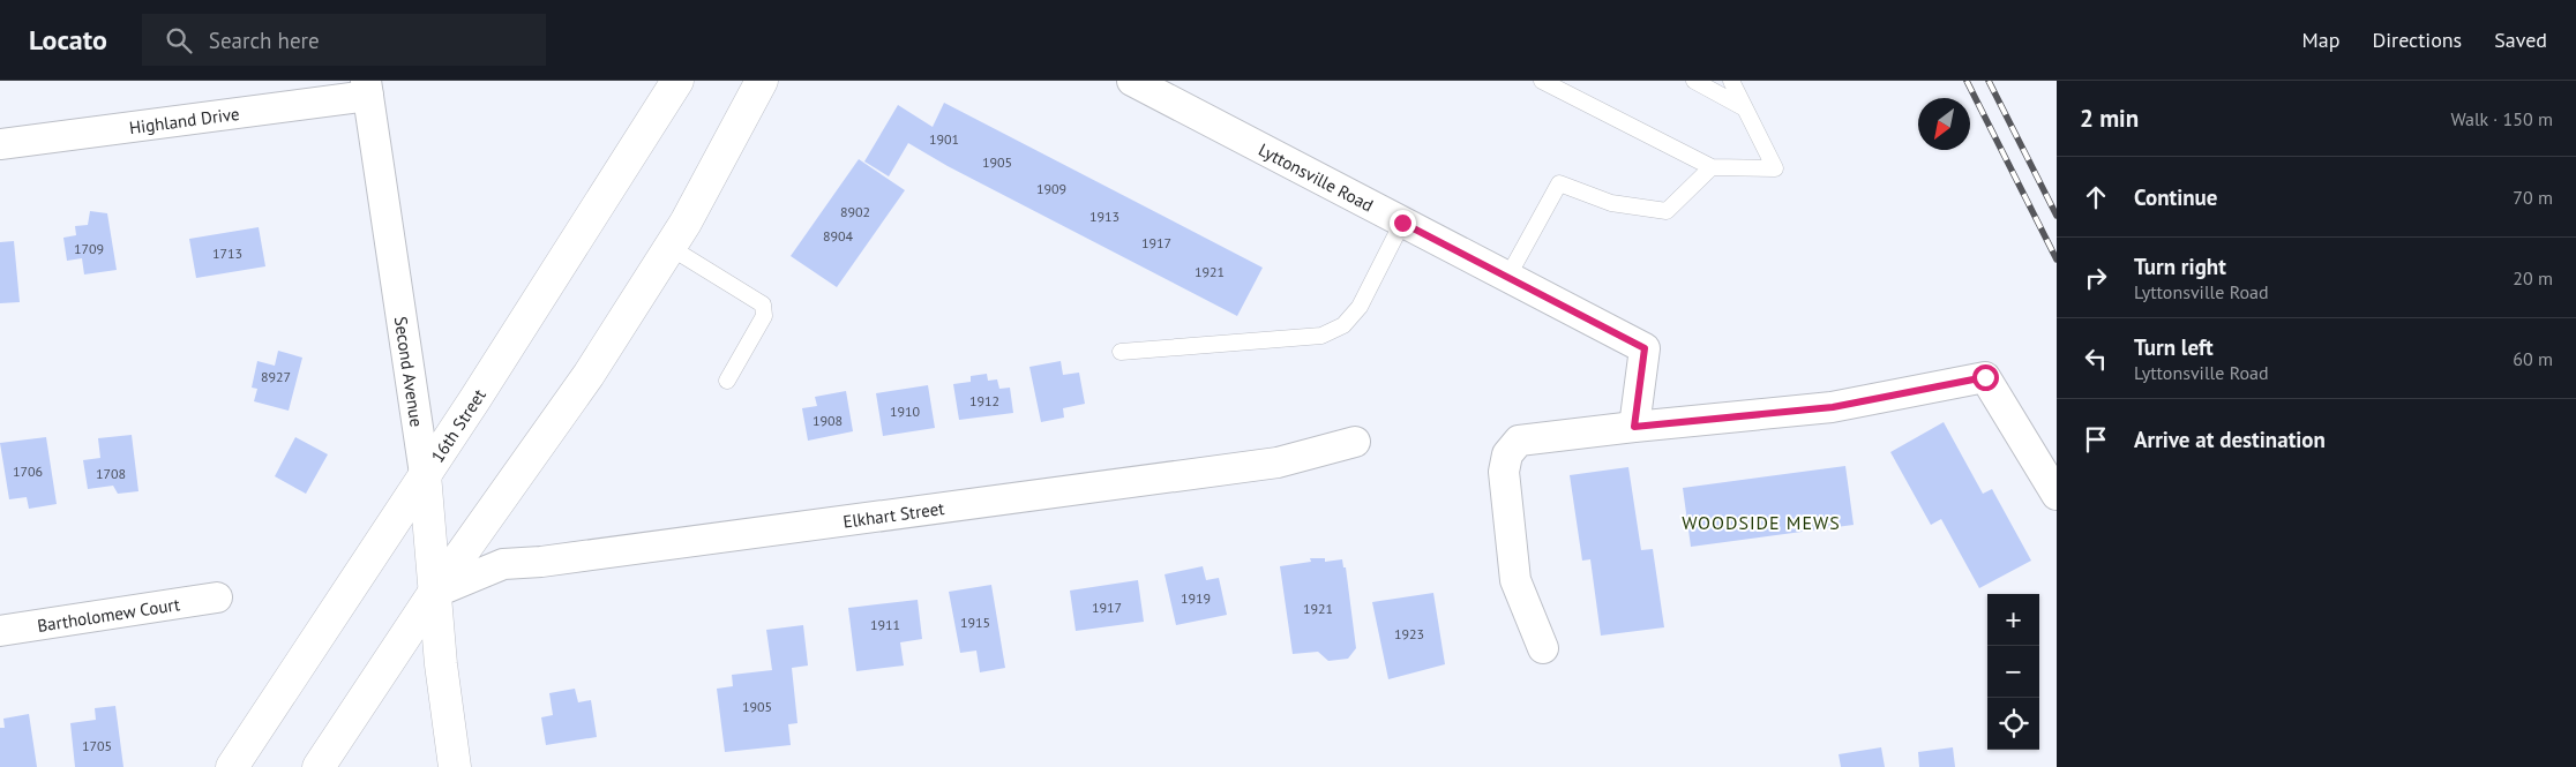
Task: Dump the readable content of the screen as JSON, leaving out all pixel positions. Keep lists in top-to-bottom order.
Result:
{
  "streets": {
    "main road": ["Second Avenue", "16th Street"],
    "street": [
      "Highland Drive",
      "Lyttonsville Road",
      "Elkhart Street",
      "Bartholomew Court"
    ]
  },
  "crossings": [
    ["Highland Drive", "Second Avenue"],
    ["Second Avenue", "16th Street"],
    ["Second Avenue", "Elkhart Street"]
  ],
  "districts": ["WOODSIDE MEWS"],
  "house_numbers": [
    "1901",
    "1905",
    "1909",
    "8902",
    "1913",
    "8904",
    "1917",
    "1709",
    "1713",
    "1921",
    "8927",
    "1912",
    "1910",
    "1908",
    "1706",
    "1708",
    "1919",
    "1917",
    "1921",
    "1915",
    "1911",
    "1923",
    "1905",
    "1705"
  ],
  "north": "bottom left",
  "page": {
    "header": "Locato",
    "search": "Search here",
    "nav": ["Map", "Directions", "Saved"],
    "heading": ["2 min", "Walk · 150 m"],
    "list": [
      ["Continue", "70 m"],
      ["Turn right", "Lyttonsville Road", "20 m"],
      ["Turn left", "Lyttonsville Road", "60 m"],
      "Arrive at destination"
    ],
    "map_buttons": ["+", "−"]
  }
}
